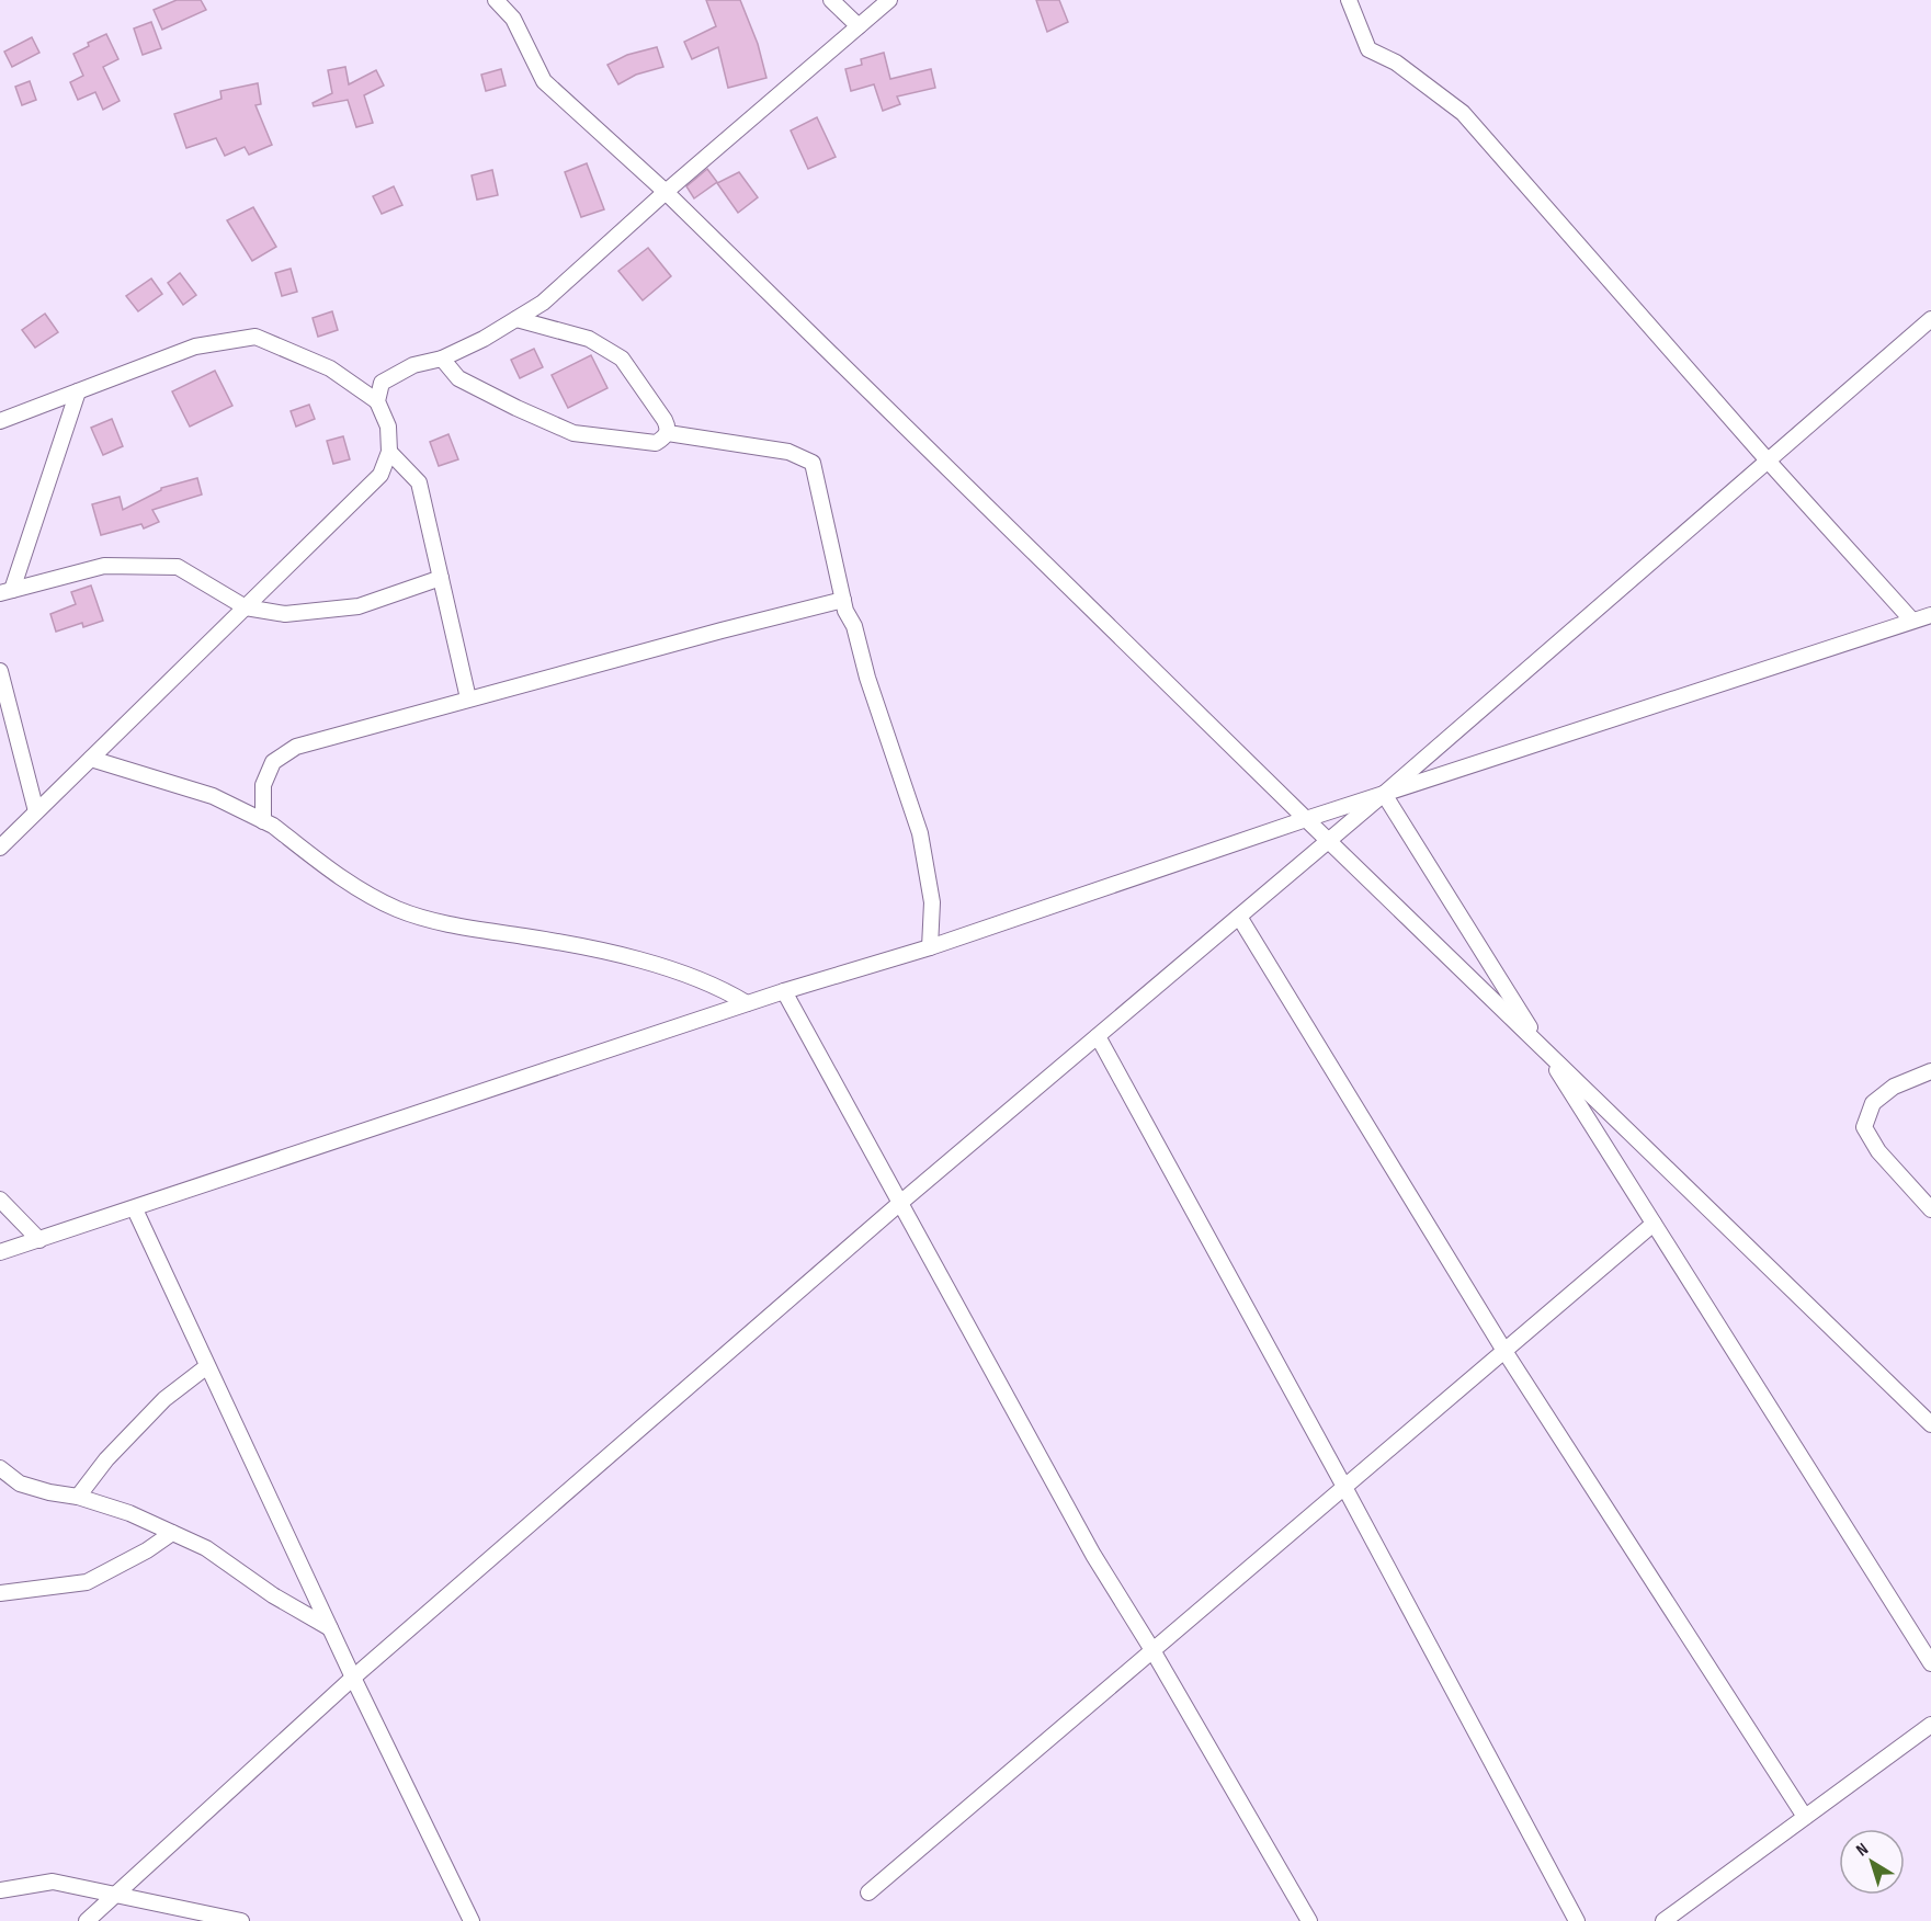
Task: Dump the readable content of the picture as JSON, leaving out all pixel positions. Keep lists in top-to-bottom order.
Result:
{
  "north": "top left"
}
